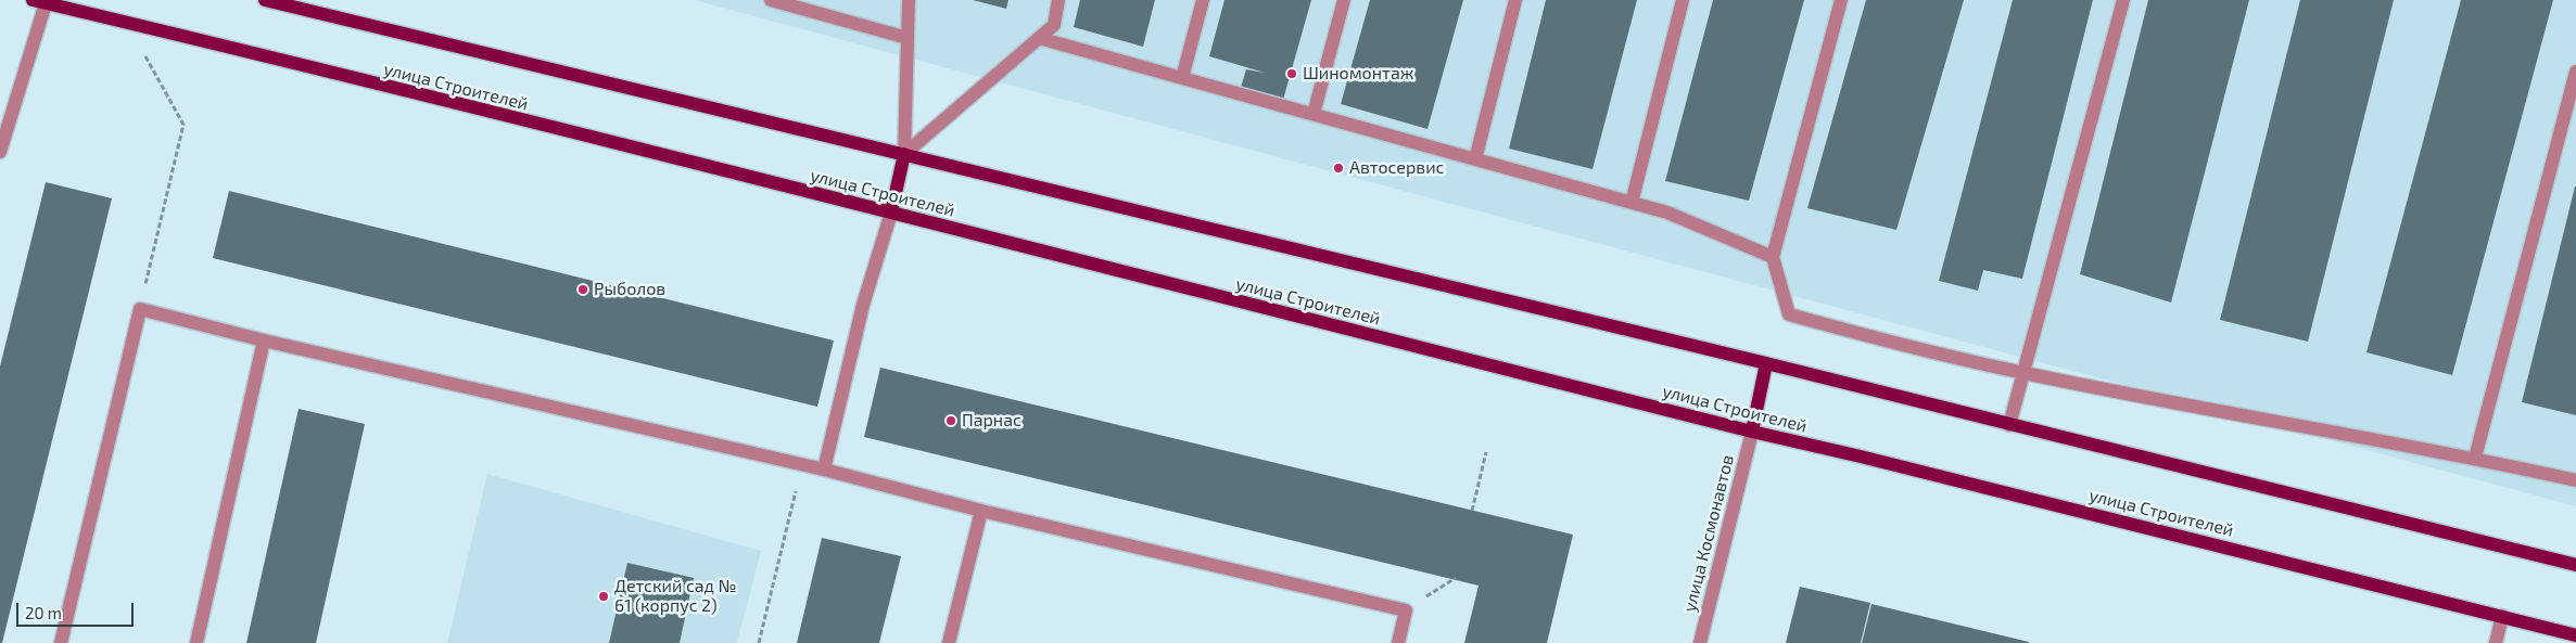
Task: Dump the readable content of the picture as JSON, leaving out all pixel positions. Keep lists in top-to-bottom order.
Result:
{
  "streets": {
    "main road": ["улица Строителей"],
    "street": ["улица Космонавтов"]
  },
  "crossings": [
    ["улица Строителей", "улица Космонавтов"]
  ],
  "places": [
    "Шиномонтаж",
    "Автосервис",
    "Рыболов",
    "Парнас",
    "Детский сад № 61 (корпус 2)"
  ],
  "scale_bar": "20 m"
}
